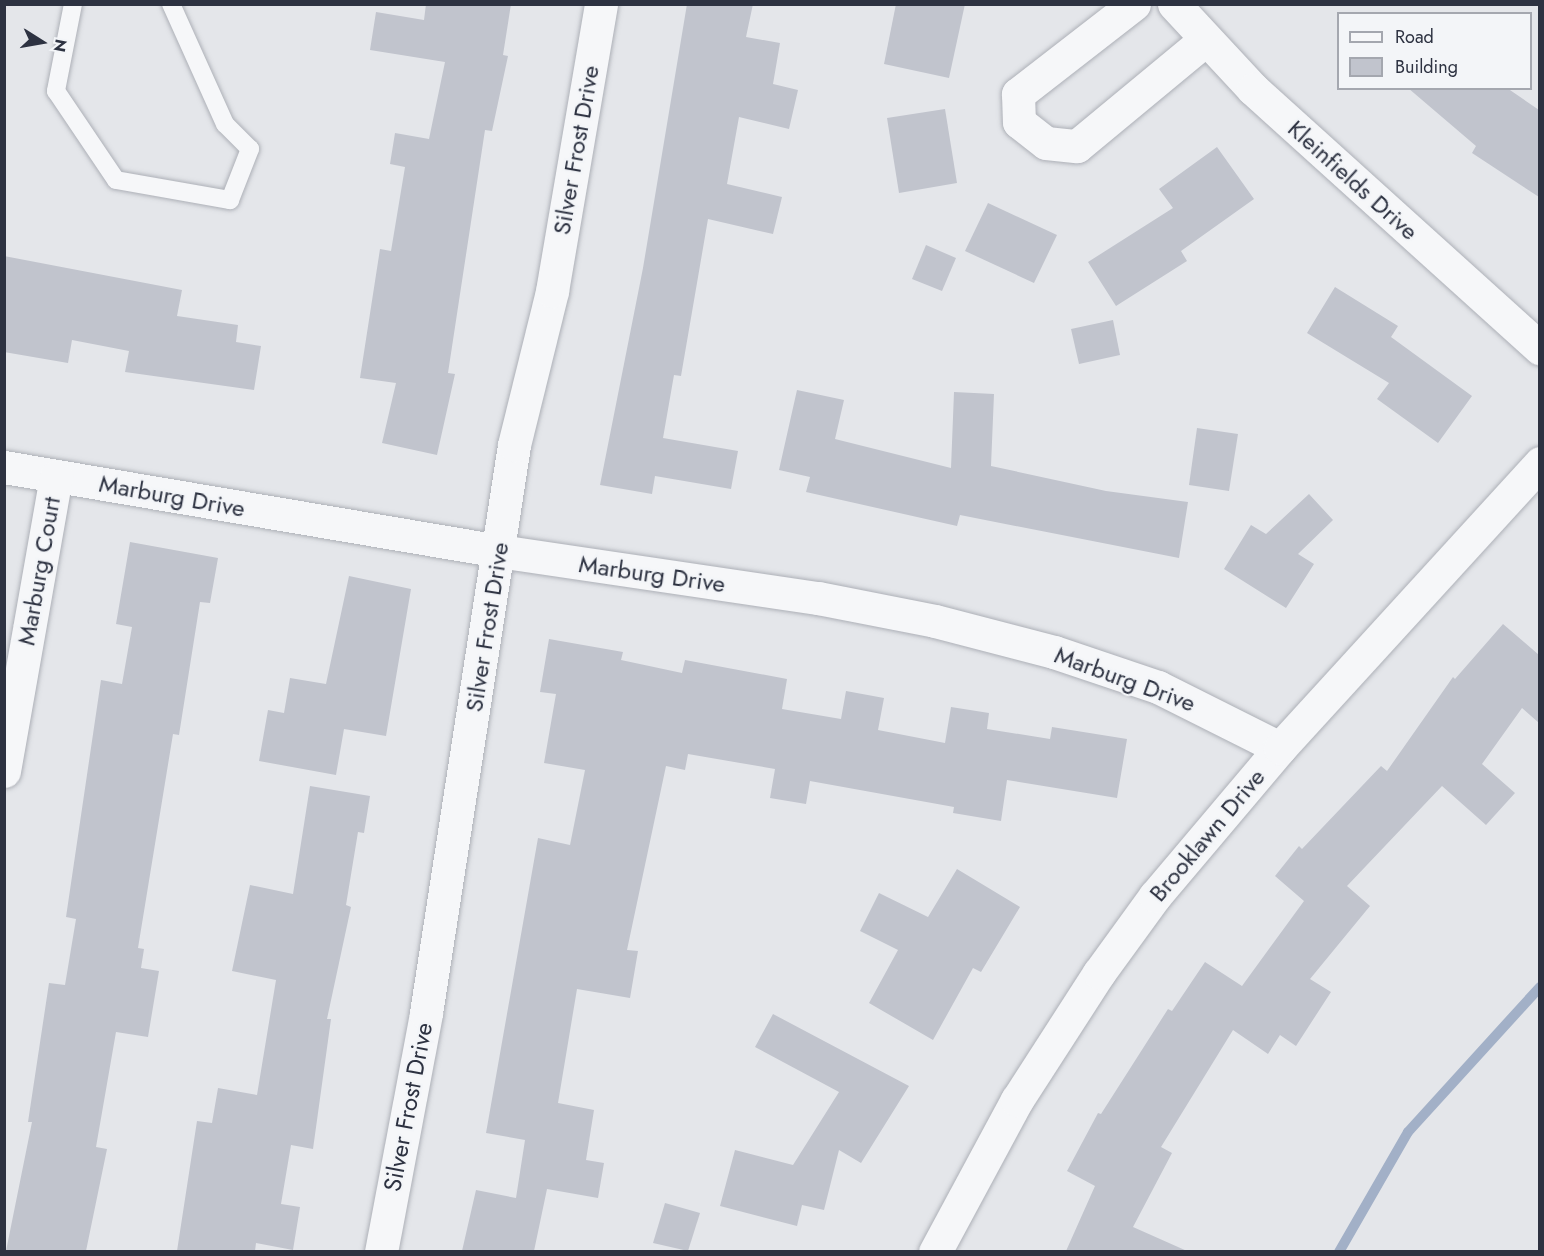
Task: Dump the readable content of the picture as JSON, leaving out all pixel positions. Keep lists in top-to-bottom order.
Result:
{
  "streets": {
    "street": [
      "Silver Frost Drive",
      "Kleinfields Drive",
      "Marburg Drive",
      "Marburg Court",
      "Brooklawn Drive"
    ]
  },
  "crossings": [
    ["Silver Frost Drive", "Marburg Drive"],
    ["Marburg Drive", "Marburg Court"],
    ["Marburg Drive", "Brooklawn Drive"]
  ],
  "legend": ["Road", "Building"],
  "north": "right"
}
